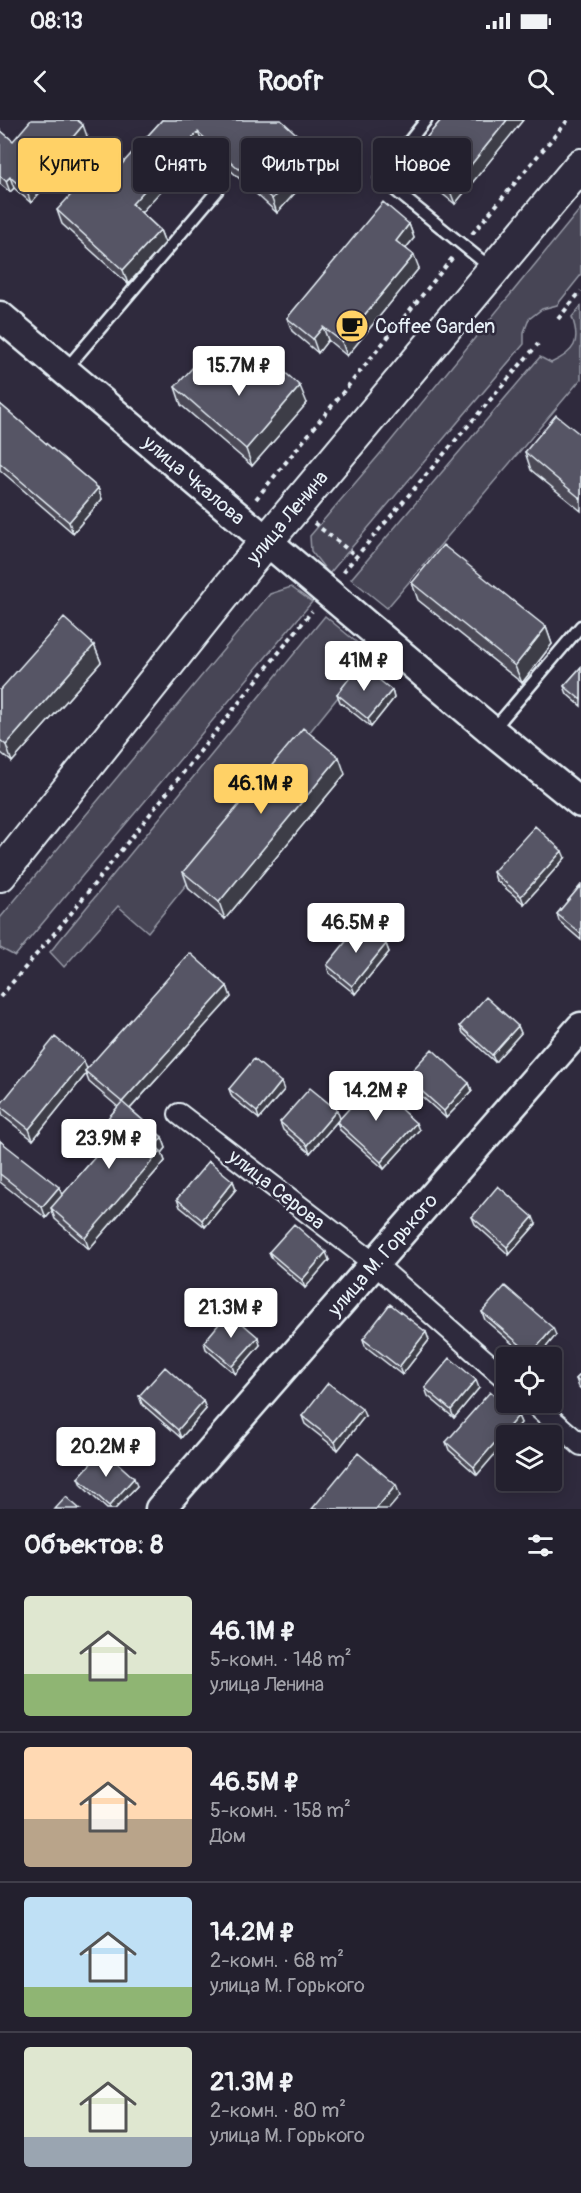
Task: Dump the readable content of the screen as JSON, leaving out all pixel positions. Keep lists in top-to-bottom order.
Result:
{
  "streets": {
    "main road": ["улица Ленина"],
    "street": ["улица Чкалова", "улица Серова", "улица М. Горького"]
  },
  "crossings": [
    ["улица Чкалова", "улица Ленина"],
    ["улица Серова", "улица М. Горького"]
  ],
  "places": {
    "cafe": ["Coffee Garden"]
  },
  "page": {
    "status": "08:13",
    "header": "Roofr",
    "chip": [
      "Купить",
      "Снять",
      "Фильтры",
      "Новое"
    ],
    "price": [
      "15.7M ₽",
      "41M ₽",
      "46.1M ₽",
      "46.5M ₽",
      "14.2M ₽",
      "23.9M ₽",
      "21.3M ₽",
      "20.2M ₽"
    ],
    "heading": "Объектов: 8",
    "list": [
      {
        "name": "46.1M ₽",
        "note": "5-комн. · 148 m² · улица Ленина"
      },
      {
        "name": "46.5M ₽",
        "note": "5-комн. · 158 m² · Дом"
      },
      {
        "name": "14.2M ₽",
        "note": "2-комн. · 68 m² · улица М. Горького"
      },
      {
        "name": "21.3M ₽",
        "note": "2-комн. · 80 m² · улица М. Горького"
      }
    ]
  }
}
